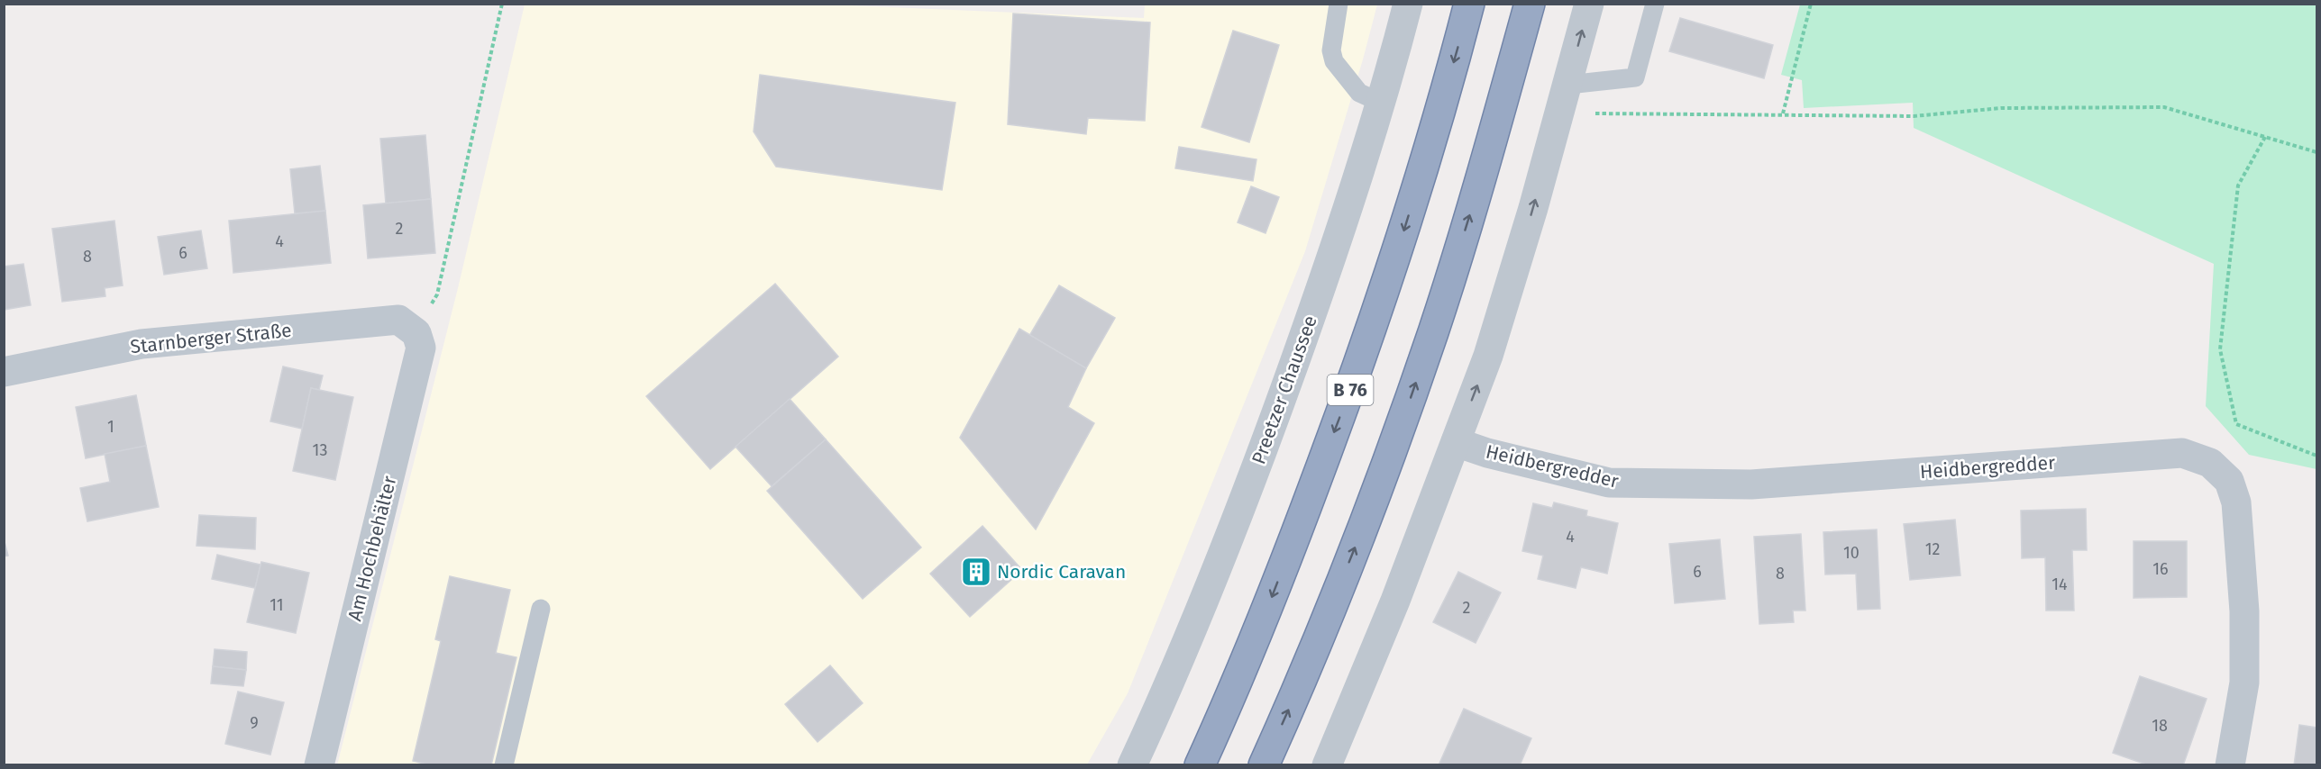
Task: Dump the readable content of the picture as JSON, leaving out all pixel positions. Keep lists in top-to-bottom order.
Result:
{
  "streets": {
    "highway": ["B 76"],
    "street": [
      "Starnberger Straße",
      "Preetzer Chaussee",
      "Heidbergredder",
      "Am Hochbehälter"
    ]
  },
  "crossings": [
    ["Starnberger Straße", "Am Hochbehälter"]
  ],
  "places": {
    "building": ["Nordic Caravan"]
  },
  "house_numbers": [
    "2",
    "4",
    "6",
    "8",
    "1",
    "13",
    "4",
    "12",
    "10",
    "16",
    "6",
    "8",
    "14",
    "11",
    "2",
    "9",
    "18"
  ]
}
